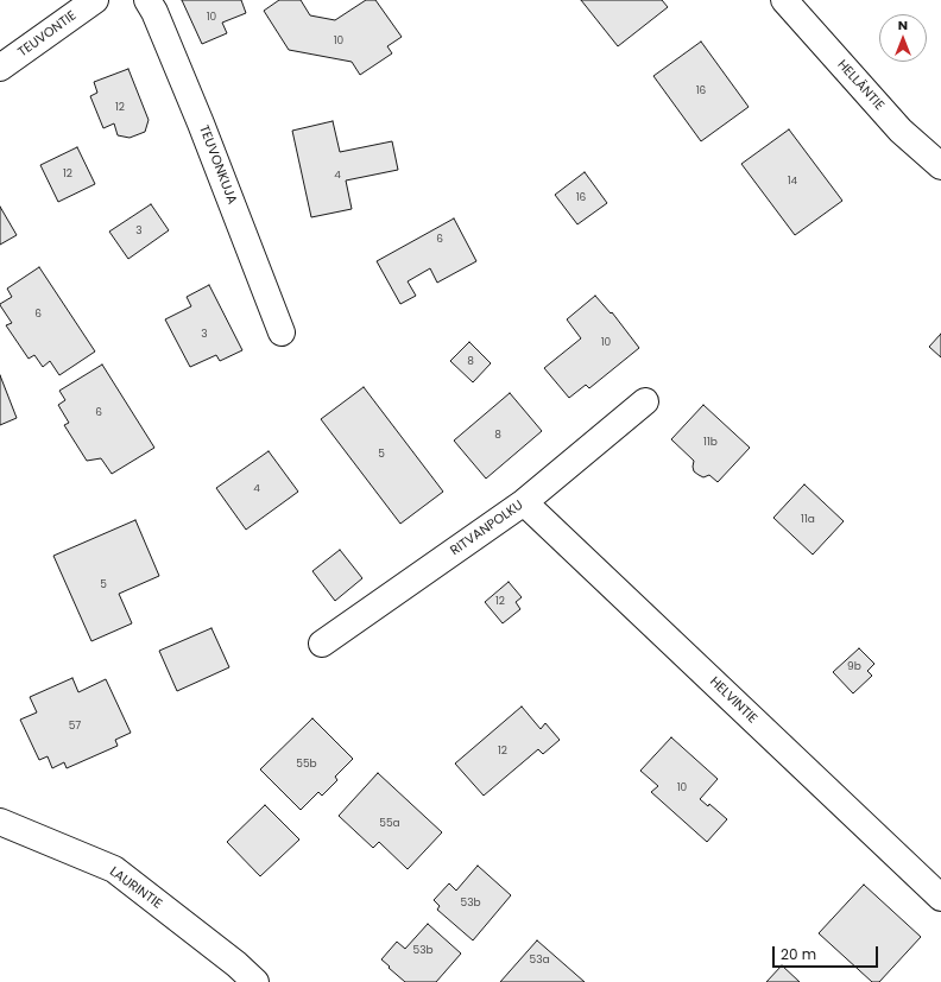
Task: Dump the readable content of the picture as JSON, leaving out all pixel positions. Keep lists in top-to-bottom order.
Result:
{
  "streets": {
    "street": [
      "TEUVONTIE",
      "HELLÄNTIE",
      "TEUVONKUJA",
      "RITVANPOLKU",
      "HELVINTIE",
      "LAURINTIE"
    ]
  },
  "crossings": [
    ["RITVANPOLKU", "HELVINTIE"]
  ],
  "house_numbers": [
    "10",
    "10",
    "16",
    "12",
    "12",
    "4",
    "14",
    "16",
    "3",
    "6",
    "6",
    "3",
    "10",
    "8",
    "6",
    "8",
    "11b",
    "5",
    "4",
    "11a",
    "5",
    "12",
    "9b",
    "57",
    "12",
    "55b",
    "10",
    "55a",
    "53b",
    "53b",
    "53a"
  ],
  "scale_bar": "20 m",
  "north": "top"
}
